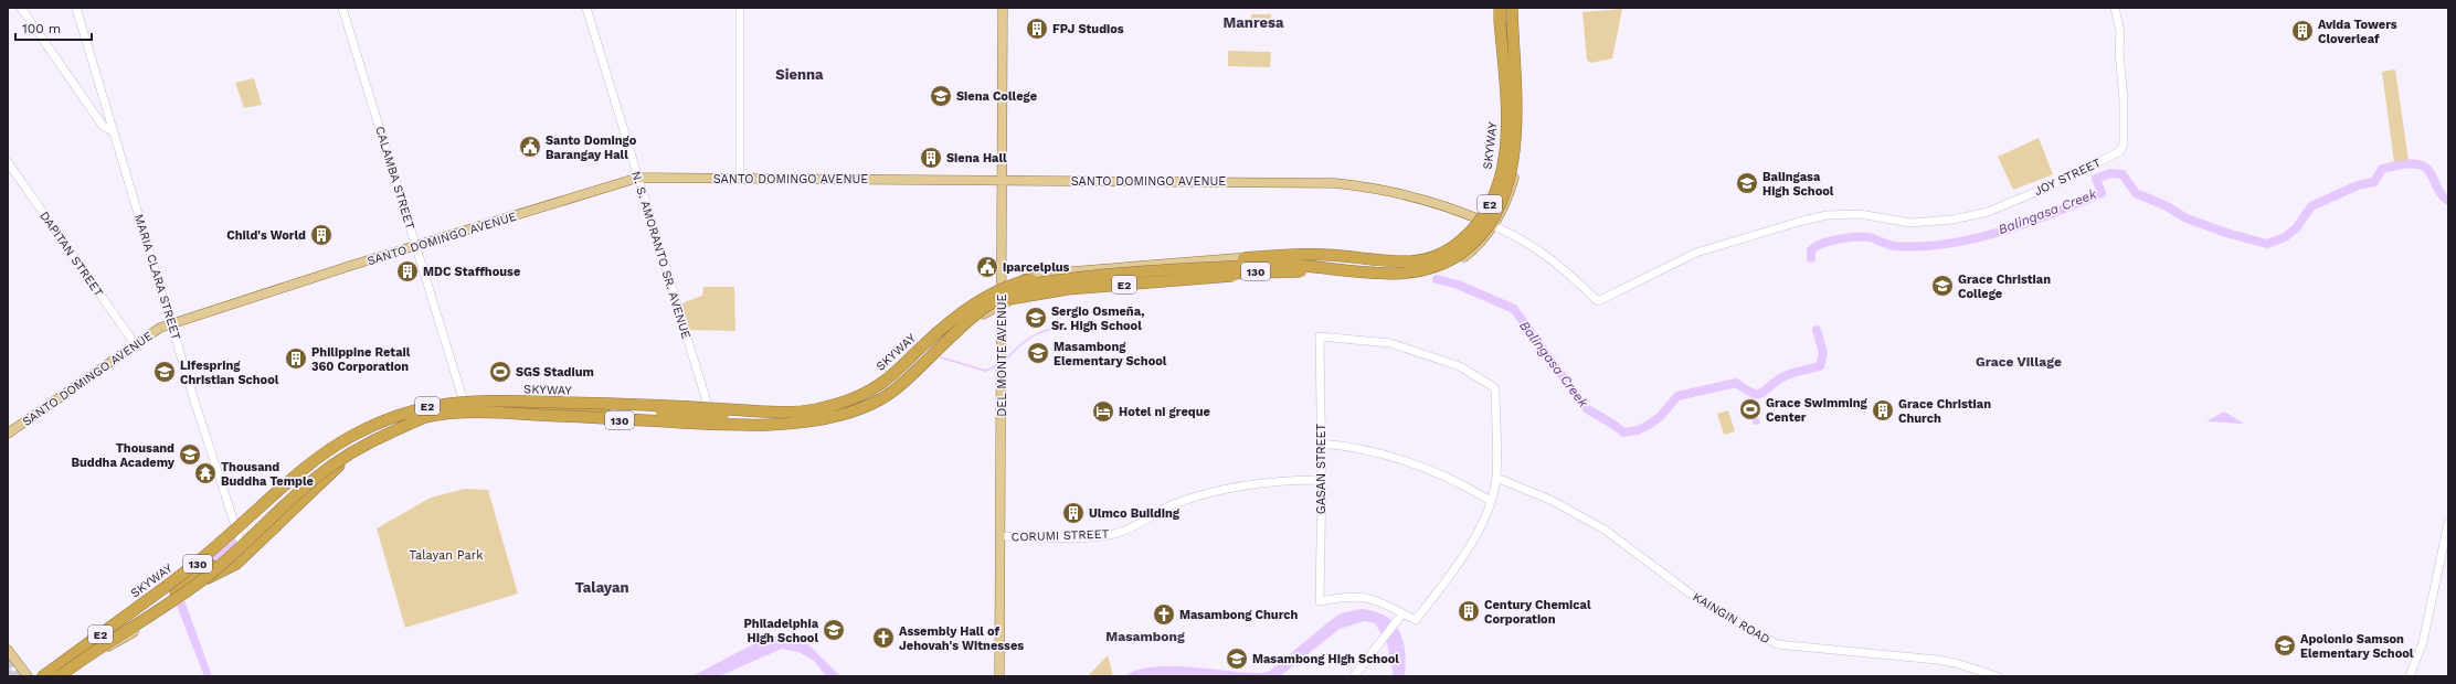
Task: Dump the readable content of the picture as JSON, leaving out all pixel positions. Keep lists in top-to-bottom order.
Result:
{
  "streets": {
    "highway": ["SKYWAY", "E2"],
    "main road": ["SANTO DOMINGO AVENUE", "130", "DEL MONTE AVENUE"],
    "street": [
      "JOY STREET",
      "CALAMBA STREET",
      "DAPITAN STREET",
      "N. S. AMORANTO SR. AVENUE",
      "MARIA CLARA STREET",
      "GASAN STREET",
      "CORUMI STREET",
      "KAINGIN ROAD"
    ]
  },
  "crossings": [
    ["SKYWAY", "130"],
    ["SKYWAY", "DEL MONTE AVENUE"],
    ["JOY STREET", "SANTO DOMINGO AVENUE"],
    ["CALAMBA STREET", "SANTO DOMINGO AVENUE"],
    ["CALAMBA STREET", "130"],
    ["SANTO DOMINGO AVENUE", "DAPITAN STREET"],
    ["SANTO DOMINGO AVENUE", "N. S. AMORANTO SR. AVENUE"],
    ["SANTO DOMINGO AVENUE", "130"],
    ["SANTO DOMINGO AVENUE", "MARIA CLARA STREET"],
    ["SANTO DOMINGO AVENUE", "DEL MONTE AVENUE"],
    ["N. S. AMORANTO SR. AVENUE", "130"],
    ["130", "MARIA CLARA STREET"],
    ["130", "DEL MONTE AVENUE"],
    ["DEL MONTE AVENUE", "CORUMI STREET"],
    ["GASAN STREET", "CORUMI STREET"],
    ["GASAN STREET", "KAINGIN ROAD"]
  ],
  "districts": [
    "Manresa",
    "Sienna",
    "Grace Village",
    "Talayan",
    "Masambong"
  ],
  "water": ["Balingasa Creek"],
  "parks": ["Talayan Park"],
  "places": {
    "building": [
      "FPJ Studios",
      "Avida Towers Cloverleaf",
      "Siena Hall",
      "Child's World",
      "MDC Staffhouse",
      "Philippine Retail 360 Corporation",
      "Grace Christian Church",
      "Ulmco Building",
      "Century Chemical Corporation"
    ],
    "school or university": [
      "Siena College",
      "Balingasa High School",
      "Grace Christian College",
      "Sergio Osmeña, Sr. High School",
      "Masambong Elementary School",
      "Lifespring Christian School",
      "Thousand Buddha Academy",
      "Philadelphia High School",
      "Apolonio Samson Elementary School",
      "Masambong High School"
    ],
    "public building": ["Santo Domingo Barangay Hall", "iparcelplus"],
    "sports": ["SGS Stadium", "Grace Swimming Center"],
    "hotel": ["Hotel ni greque"],
    "temple": ["Thousand Buddha Temple"],
    "church": ["Masambong Church", "Assembly Hall of Jehovah's Witnesses"]
  },
  "scale_bar": "100 m"
}
